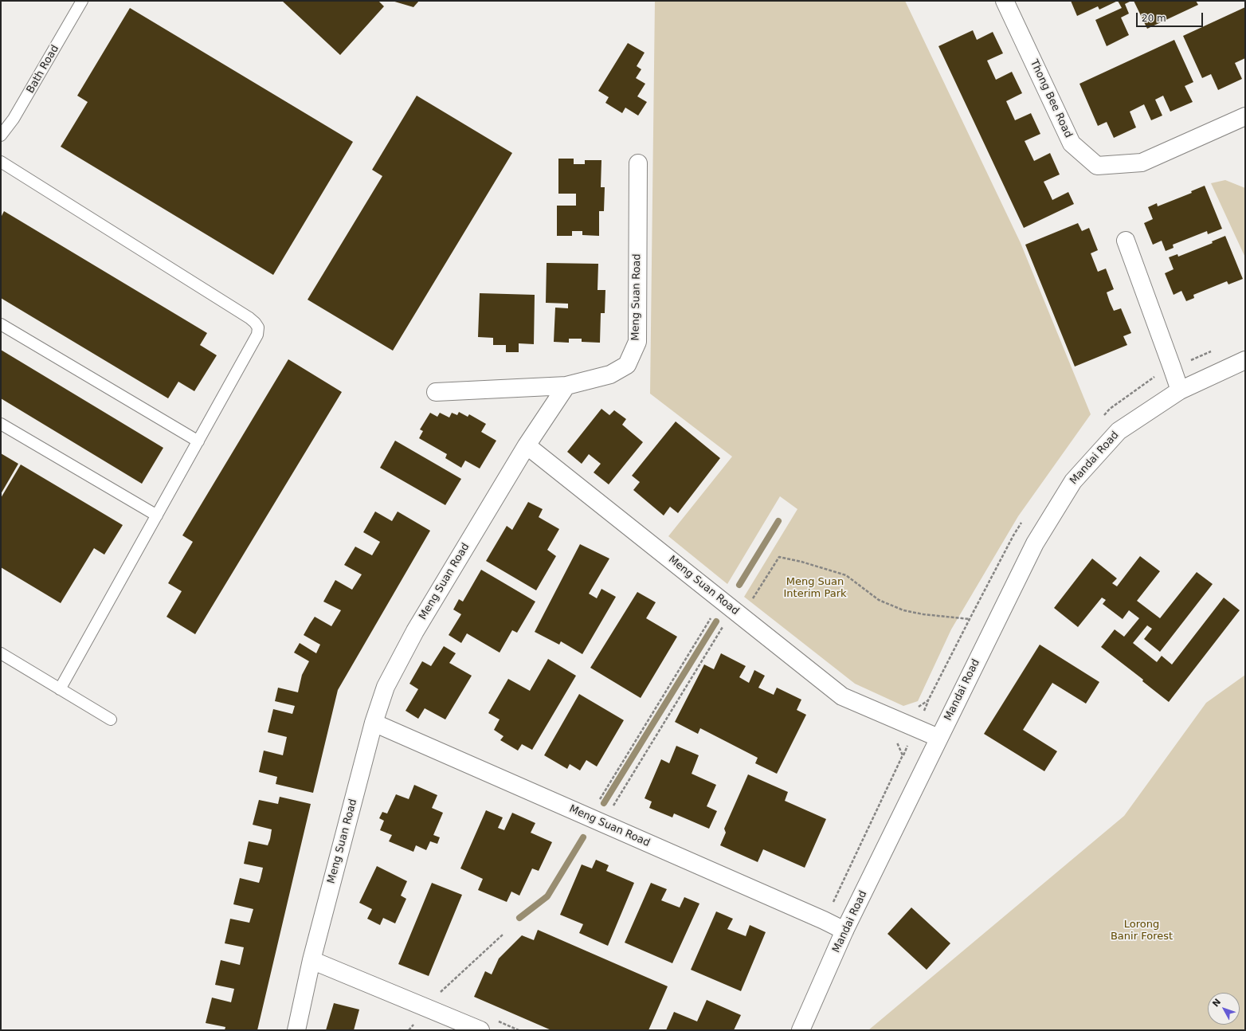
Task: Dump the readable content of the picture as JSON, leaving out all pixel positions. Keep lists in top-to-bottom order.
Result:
{
  "streets": {
    "street": ["Thong Bee Road", "Meng Suan Road", "Mandai Road"],
    "lane": ["Bath Road"]
  },
  "crossings": [
    ["Meng Suan Road", "Mandai Road"]
  ],
  "parks": ["Meng Suan Interim Park", "Lorong Banir Forest"],
  "scale_bar": "20 m",
  "north": "top left"
}
